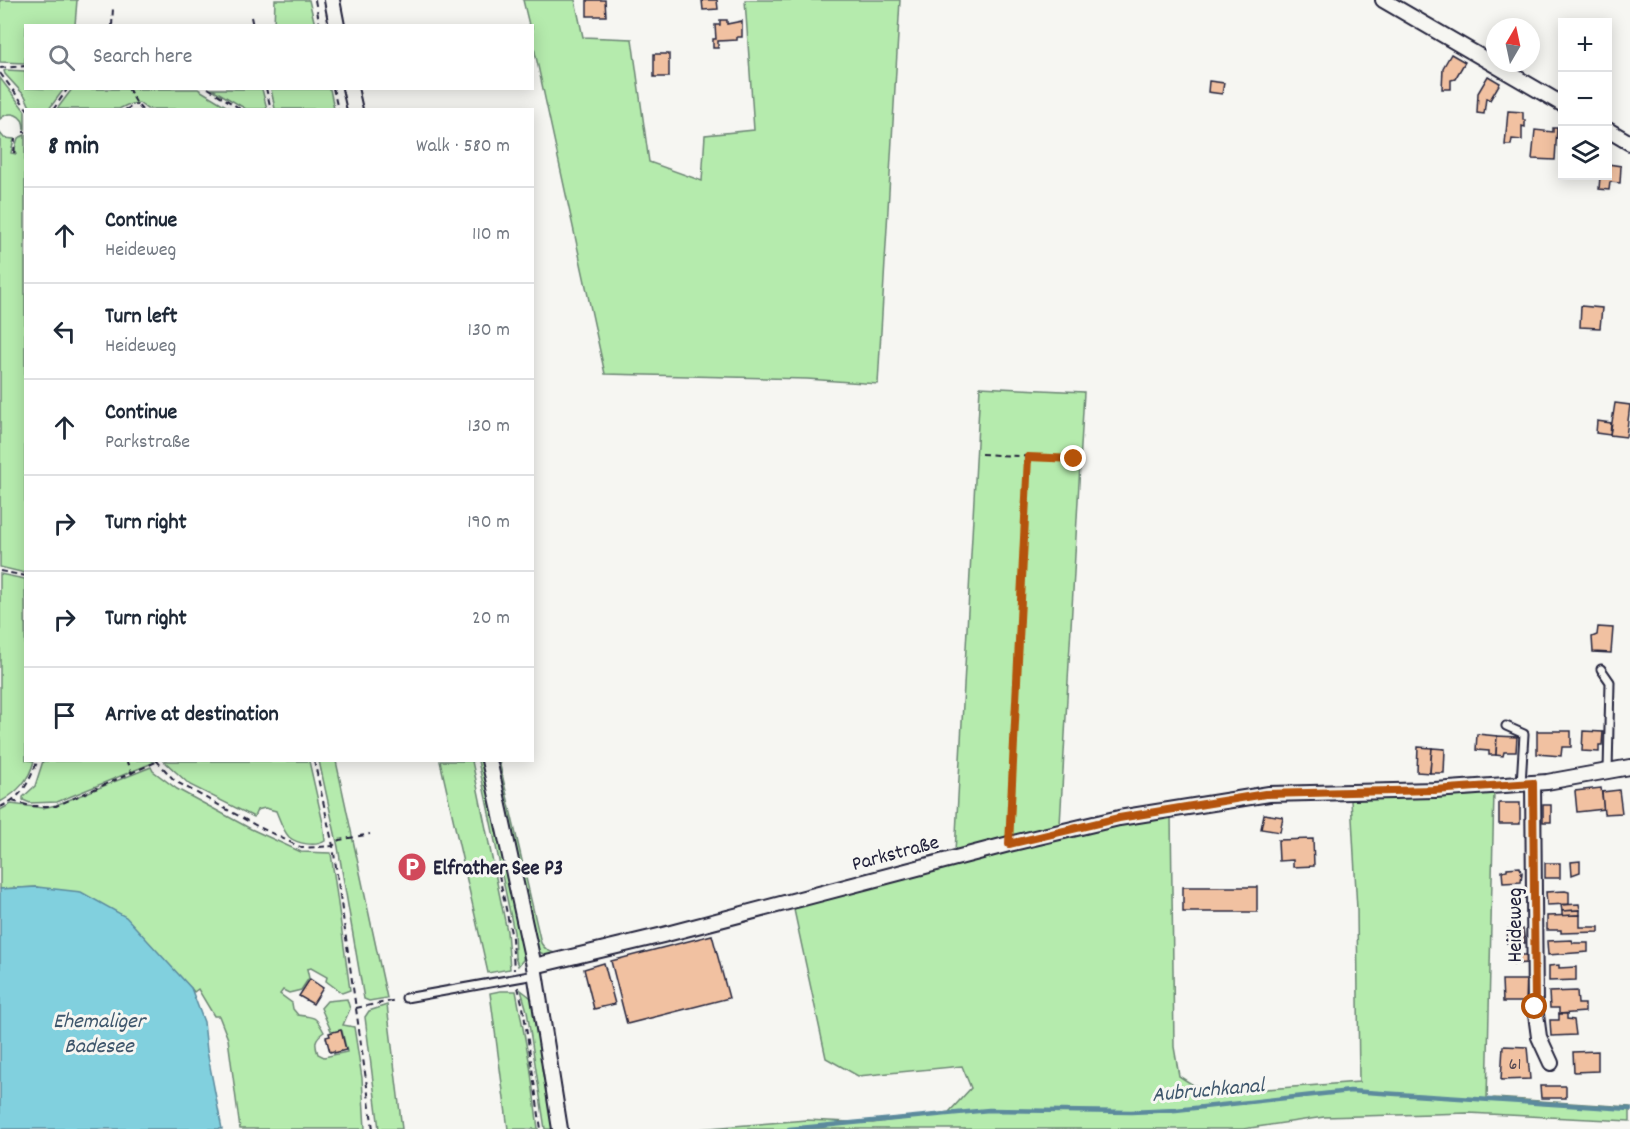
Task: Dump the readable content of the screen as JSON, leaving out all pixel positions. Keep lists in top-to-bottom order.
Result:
{
  "streets": {
    "street": ["Parkstraße", "Heideweg"]
  },
  "crossings": [
    ["Parkstraße", "Heideweg"]
  ],
  "water": ["Ehemaliger Badesee", "Aubruchkanal"],
  "places": {
    "parking": ["Elfrather See P3"]
  },
  "house_numbers": ["61"],
  "north": "top",
  "page": {
    "map_buttons": ["+", "−"],
    "search": "Search here",
    "heading": ["8 min", "Walk · 580 m"],
    "list": [
      ["Continue", "Heideweg", "110 m"],
      ["Turn left", "Heideweg", "130 m"],
      ["Continue", "Parkstraße", "130 m"],
      ["Turn right", "190 m"],
      ["Turn right", "20 m"],
      "Arrive at destination"
    ]
  }
}
